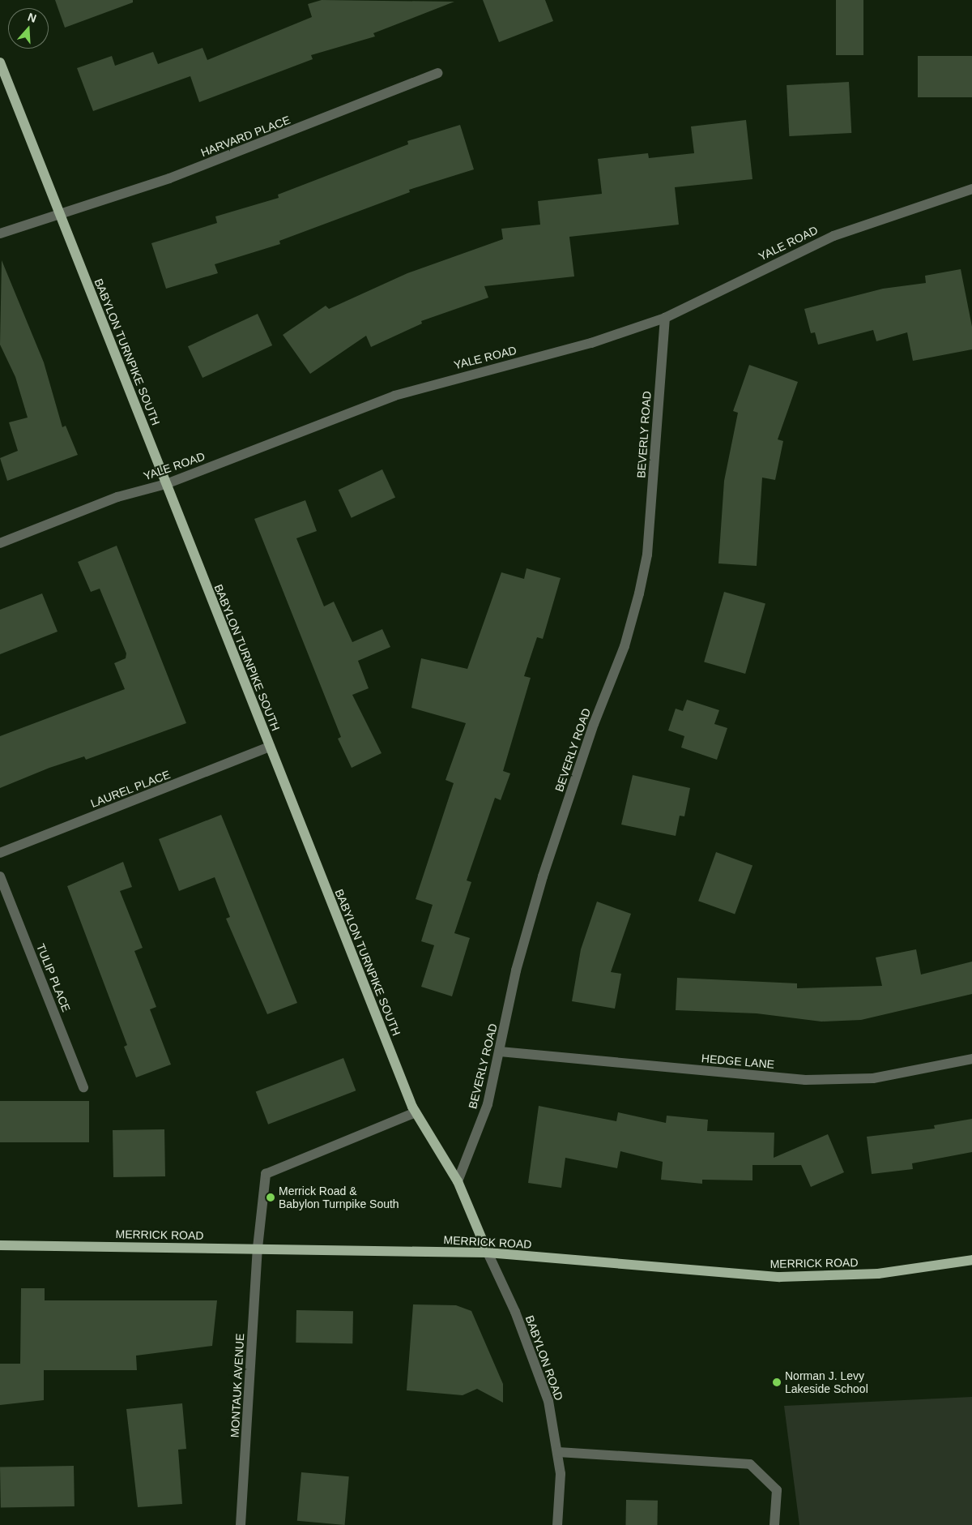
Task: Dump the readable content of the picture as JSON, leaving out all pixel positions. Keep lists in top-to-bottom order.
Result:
{
  "streets": {
    "main road": ["BABYLON TURNPIKE SOUTH", "MERRICK ROAD"],
    "street": [
      "HARVARD PLACE",
      "YALE ROAD",
      "BEVERLY ROAD",
      "LAUREL PLACE",
      "TULIP PLACE",
      "HEDGE LANE",
      "BABYLON ROAD",
      "MONTAUK AVENUE"
    ]
  },
  "crossings": [
    ["HARVARD PLACE", "BABYLON TURNPIKE SOUTH"],
    ["YALE ROAD", "BABYLON TURNPIKE SOUTH"],
    ["YALE ROAD", "BEVERLY ROAD"],
    ["BABYLON TURNPIKE SOUTH", "BEVERLY ROAD"],
    ["BABYLON TURNPIKE SOUTH", "LAUREL PLACE"],
    ["BABYLON TURNPIKE SOUTH", "MERRICK ROAD"],
    ["BABYLON TURNPIKE SOUTH", "BABYLON ROAD"],
    ["BABYLON TURNPIKE SOUTH", "MONTAUK AVENUE"],
    ["BEVERLY ROAD", "HEDGE LANE"],
    ["MERRICK ROAD", "BABYLON ROAD"],
    ["MERRICK ROAD", "MONTAUK AVENUE"]
  ],
  "places": ["Merrick Road & Babylon Turnpike South", "Norman J. Levy Lakeside School"],
  "north": "top"
}
